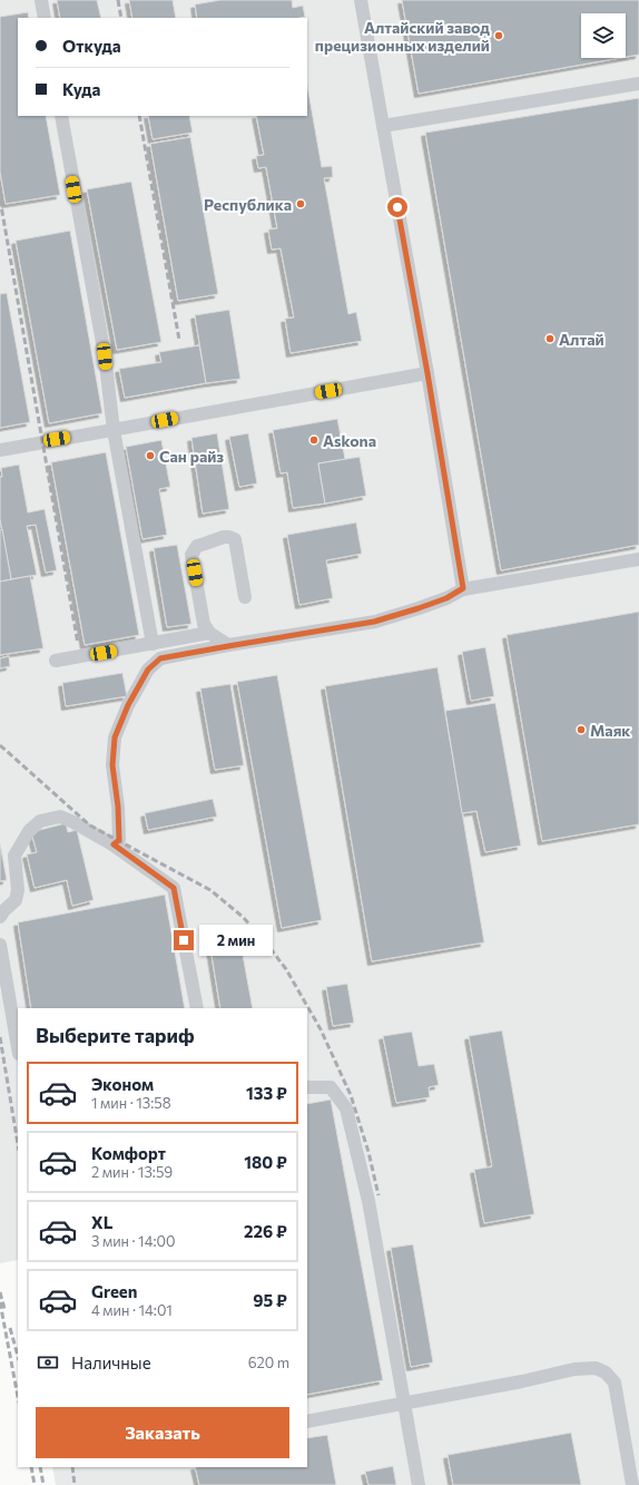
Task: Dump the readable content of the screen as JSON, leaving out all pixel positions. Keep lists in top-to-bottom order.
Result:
{
  "places": [
    "Алтайский завод прецизионных изделий",
    "Республика",
    "Алтай",
    "Askona",
    "Сан райз",
    "Маяк"
  ],
  "page": {
    "banner": ["Откуда", "Куда"],
    "bubble": "2 мин",
    "heading": "Выберите тариф",
    "list": [
      {
        "name": "Эконом",
        "note": "1 мин · 13:58",
        "value": "133 ₽"
      },
      {
        "name": "Комфорт",
        "note": "2 мин · 13:59",
        "value": "180 ₽"
      },
      {
        "name": "XL",
        "note": "3 мин · 14:00",
        "value": "226 ₽"
      },
      {
        "name": "Green",
        "note": "4 мин · 14:01",
        "value": "95 ₽"
      }
    ],
    "pay": ["Наличные", "620 m"],
    "buttons": "Заказать"
  }
}
